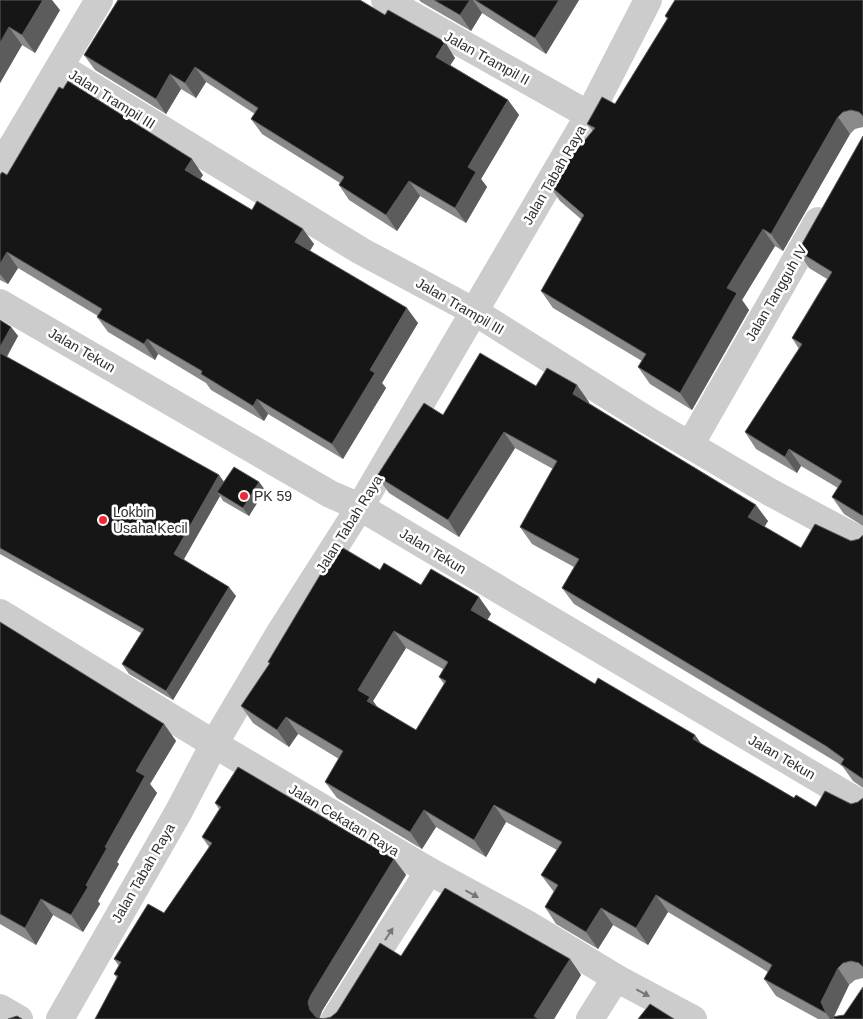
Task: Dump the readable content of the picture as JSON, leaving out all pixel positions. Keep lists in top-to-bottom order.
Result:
{
  "streets": {
    "street": [
      "Jalan Trampil II",
      "Jalan Trampil III",
      "Jalan Tabah Raya",
      "Jalan Tangguh IV",
      "Jalan Tekun",
      "Jalan Cekatan Raya"
    ]
  },
  "crossings": [
    ["Jalan Trampil II", "Jalan Tabah Raya"],
    ["Jalan Trampil III", "Jalan Tabah Raya"],
    ["Jalan Trampil III", "Jalan Tangguh IV"],
    ["Jalan Tabah Raya", "Jalan Tekun"],
    ["Jalan Tabah Raya", "Jalan Cekatan Raya"]
  ],
  "one_way": ["Jalan Cekatan Raya"],
  "places": ["PK 59", "Lokbin Usaha Kecil"]
}
